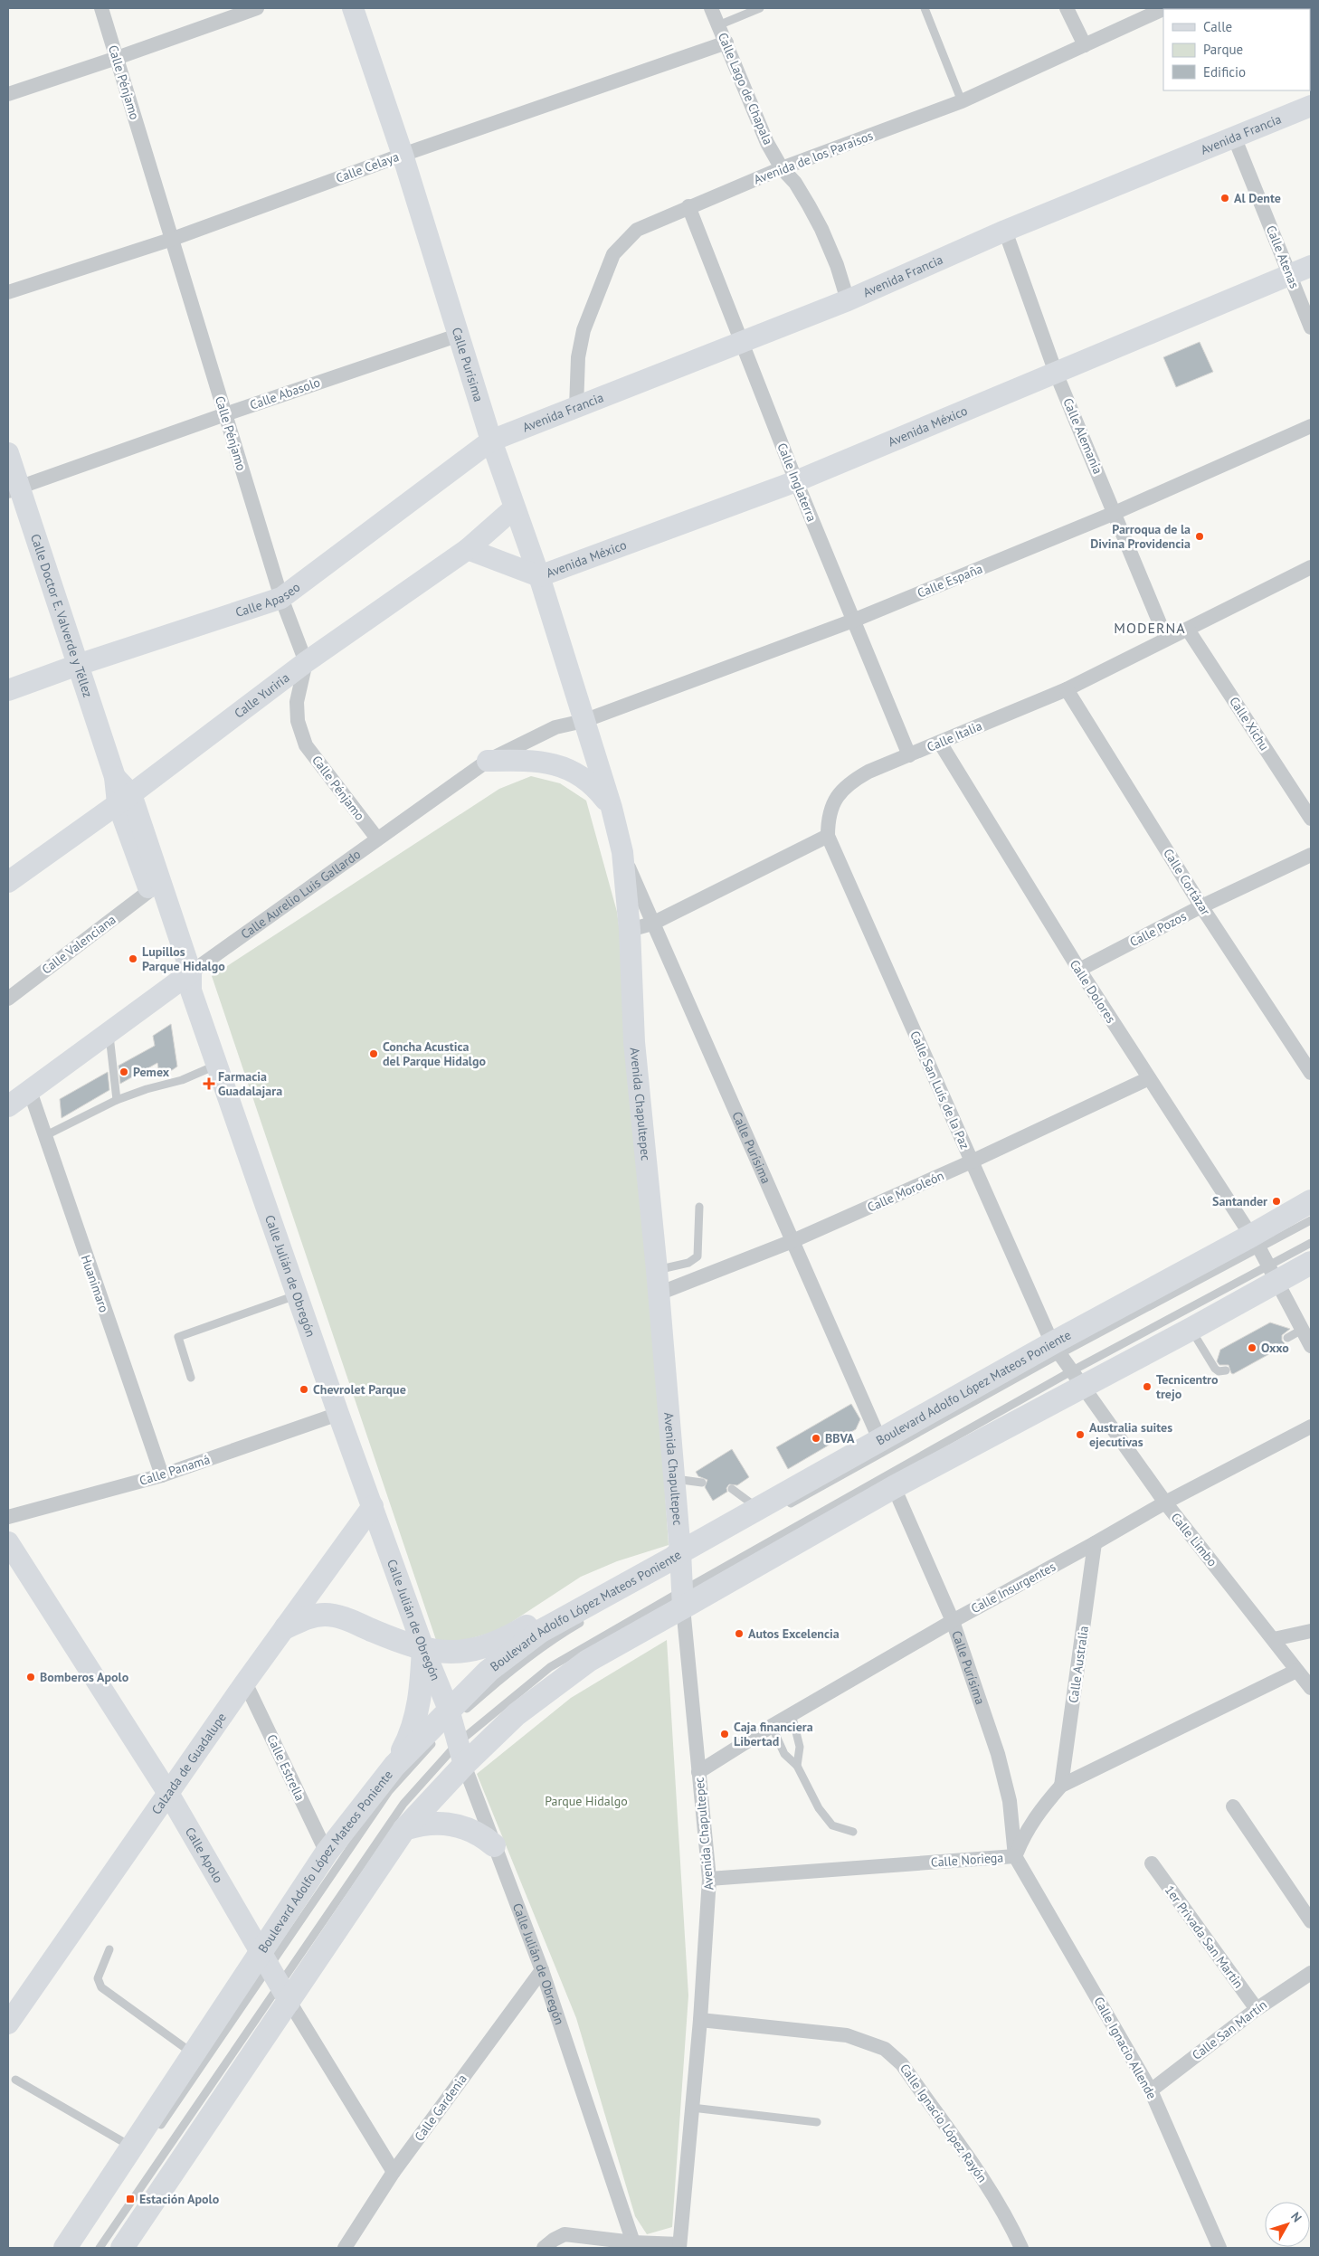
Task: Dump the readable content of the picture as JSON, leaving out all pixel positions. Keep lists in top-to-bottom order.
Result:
{
  "streets": {
    "main road": ["Boulevard Adolfo López Mateos Poniente"],
    "street": [
      "Calle Pénjamo",
      "Calle Lago de Chapala",
      "Avenida Francia",
      "Avenida de los Paraisos",
      "Calle Celaya",
      "Calle Atenas",
      "Calle Purísima",
      "Calle Abasolo",
      "Avenida México",
      "Calle Alemania",
      "Calle Inglaterra",
      "Calle España",
      "Calle Apaseo",
      "Calle Doctor E. Valverde y Téllez",
      "Calle Yuriria",
      "Calle Xichu",
      "Calle Italia",
      "Calle Cortázar",
      "Calle Aurelio Luis Gallardo",
      "Calle Pozos",
      "Calle Valenciana",
      "Calle Dolores",
      "Calle San Luís de la Paz",
      "Avenida Chapultepec",
      "Calle Moroleón",
      "Calle Julián de Obregón",
      "Huanimaro",
      "Calle Panamá",
      "Calle Limbo",
      "Calle Insurgentes",
      "Calle Australia",
      "Calzada de Guadalupe",
      "Calle Estrella",
      "Calle Apolo",
      "Calle Noriega",
      "1er Privada San Martin",
      "Calle San Martín",
      "Calle Ignacio Allende",
      "Calle Gardenia",
      "Calle Ignacio López Rayón"
    ]
  },
  "crossings": [
    ["Calle Pénjamo", "Calle Celaya"],
    ["Calle Pénjamo", "Calle Abasolo"],
    ["Calle Pénjamo", "Calle Apaseo"],
    ["Calle Pénjamo", "Calle Yuriria"],
    ["Calle Pénjamo", "Calle Aurelio Luis Gallardo"],
    ["Calle Lago de Chapala", "Avenida Francia"],
    ["Calle Lago de Chapala", "Avenida de los Paraisos"],
    ["Calle Lago de Chapala", "Calle Celaya"],
    ["Avenida Francia", "Avenida de los Paraisos"],
    ["Avenida Francia", "Calle Atenas"],
    ["Avenida Francia", "Calle Purísima"],
    ["Avenida Francia", "Calle Alemania"],
    ["Avenida Francia", "Calle Inglaterra"],
    ["Avenida Francia", "Calle Apaseo"],
    ["Avenida de los Paraisos", "Calle Inglaterra"],
    ["Calle Celaya", "Calle Purísima"],
    ["Calle Atenas", "Avenida México"],
    ["Calle Purísima", "Calle Abasolo"],
    ["Calle Purísima", "Avenida México"],
    ["Calle Purísima", "Calle España"],
    ["Calle Purísima", "Calle Apaseo"],
    ["Calle Purísima", "Calle Yuriria"],
    ["Calle Purísima", "Calle Aurelio Luis Gallardo"],
    ["Calle Purísima", "Avenida Chapultepec"],
    ["Calle Purísima", "Calle Moroleón"],
    ["Calle Purísima", "Boulevard Adolfo López Mateos Poniente"],
    ["Calle Purísima", "Calle Insurgentes"],
    ["Calle Purísima", "Calle Noriega"],
    ["Calle Purísima", "Calle Ignacio Allende"],
    ["Calle Abasolo", "Calle Doctor E. Valverde y Téllez"],
    ["Avenida México", "Calle Alemania"],
    ["Avenida México", "Calle Inglaterra"],
    ["Calle Alemania", "Calle España"],
    ["Calle Alemania", "Calle Italia"],
    ["Calle Inglaterra", "Calle España"],
    ["Calle Inglaterra", "Calle Italia"],
    ["Calle España", "Calle Aurelio Luis Gallardo"],
    ["Calle España", "Avenida Chapultepec"],
    ["Calle Apaseo", "Calle Doctor E. Valverde y Téllez"],
    ["Calle Doctor E. Valverde y Téllez", "Calle Yuriria"],
    ["Calle Doctor E. Valverde y Téllez", "Calle Aurelio Luis Gallardo"],
    ["Calle Doctor E. Valverde y Téllez", "Calle Valenciana"],
    ["Calle Doctor E. Valverde y Téllez", "Calle Julián de Obregón"],
    ["Calle Xichu", "Calle Italia"],
    ["Calle Italia", "Calle Cortázar"],
    ["Calle Italia", "Calle Dolores"],
    ["Calle Italia", "Calle San Luís de la Paz"],
    ["Calle Cortázar", "Calle Pozos"],
    ["Calle Aurelio Luis Gallardo", "Avenida Chapultepec"],
    ["Calle Aurelio Luis Gallardo", "Calle Julián de Obregón"],
    ["Calle Aurelio Luis Gallardo", "Huanimaro"],
    ["Calle Pozos", "Calle Dolores"],
    ["Calle Dolores", "Calle Moroleón"],
    ["Calle Dolores", "Boulevard Adolfo López Mateos Poniente"],
    ["Calle San Luís de la Paz", "Calle Moroleón"],
    ["Calle San Luís de la Paz", "Boulevard Adolfo López Mateos Poniente"],
    ["Calle San Luís de la Paz", "Calle Limbo"],
    ["Avenida Chapultepec", "Calle Moroleón"],
    ["Avenida Chapultepec", "Boulevard Adolfo López Mateos Poniente"],
    ["Avenida Chapultepec", "Calle Insurgentes"],
    ["Avenida Chapultepec", "Calle Noriega"],
    ["Avenida Chapultepec", "Calle Ignacio López Rayón"],
    ["Calle Julián de Obregón", "Boulevard Adolfo López Mateos Poniente"],
    ["Calle Julián de Obregón", "Calle Panamá"],
    ["Calle Julián de Obregón", "Calzada de Guadalupe"],
    ["Calle Julián de Obregón", "Calle Gardenia"],
    ["Huanimaro", "Calle Panamá"],
    ["Boulevard Adolfo López Mateos Poniente", "Calle Limbo"],
    ["Boulevard Adolfo López Mateos Poniente", "Calle Estrella"],
    ["Boulevard Adolfo López Mateos Poniente", "Calle Apolo"],
    ["Calle Limbo", "Calle Insurgentes"],
    ["Calle Limbo", "Calle Noriega"],
    ["Calle Insurgentes", "Calle Australia"],
    ["Calle Australia", "Calle Noriega"],
    ["Calzada de Guadalupe", "Calle Estrella"],
    ["Calzada de Guadalupe", "Calle Apolo"],
    ["Calle Apolo", "Calle Gardenia"],
    ["Calle Noriega", "Calle Ignacio Allende"],
    ["1er Privada San Martin", "Calle San Martín"],
    ["Calle San Martín", "Calle Ignacio Allende"]
  ],
  "districts": ["MODERNA"],
  "parks": ["Parque Hidalgo"],
  "places": {
    "other": [
      "Al Dente",
      "Parroqua de la Divina Providencia",
      "Lupillos Parque Hidalgo",
      "Concha Acustica del Parque Hidalgo",
      "Pemex",
      "Santander",
      "Oxxo",
      "Tecnicentro trejo",
      "Chevrolet Parque",
      "Australia suites ejecutivas",
      "BBVA",
      "Autos Excelencia",
      "Bomberos Apolo",
      "Caja financiera Libertad"
    ],
    "health": ["Farmacia Guadalajara"],
    "transit": ["Estación Apolo"]
  },
  "legend": ["Calle", "Parque", "Edificio"],
  "north": "top right"
}
